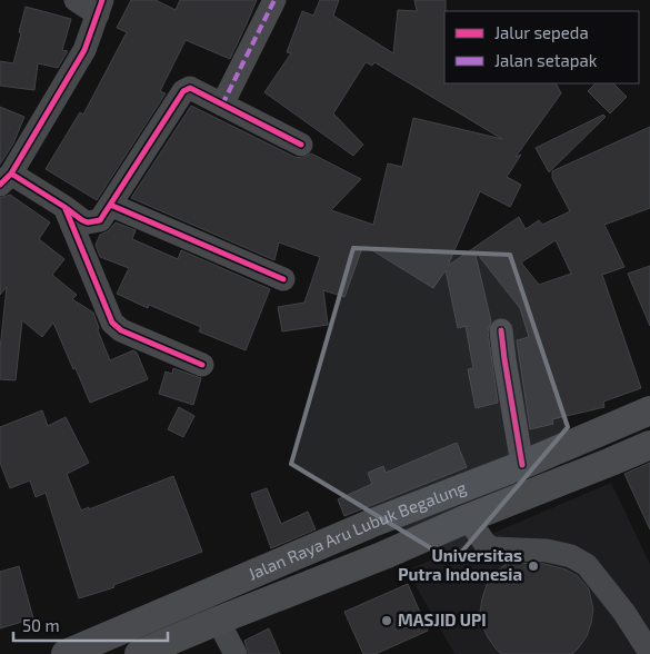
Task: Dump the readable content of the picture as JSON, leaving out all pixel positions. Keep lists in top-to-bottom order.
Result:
{
  "streets": {
    "main road": ["Jalan Raya Aru Lubuk Begalung"]
  },
  "places": ["Universitas Putra Indonesia", "MASJID UPI"],
  "legend": ["Jalur sepeda", "Jalan setapak"],
  "scale_bar": "50 m"
}
